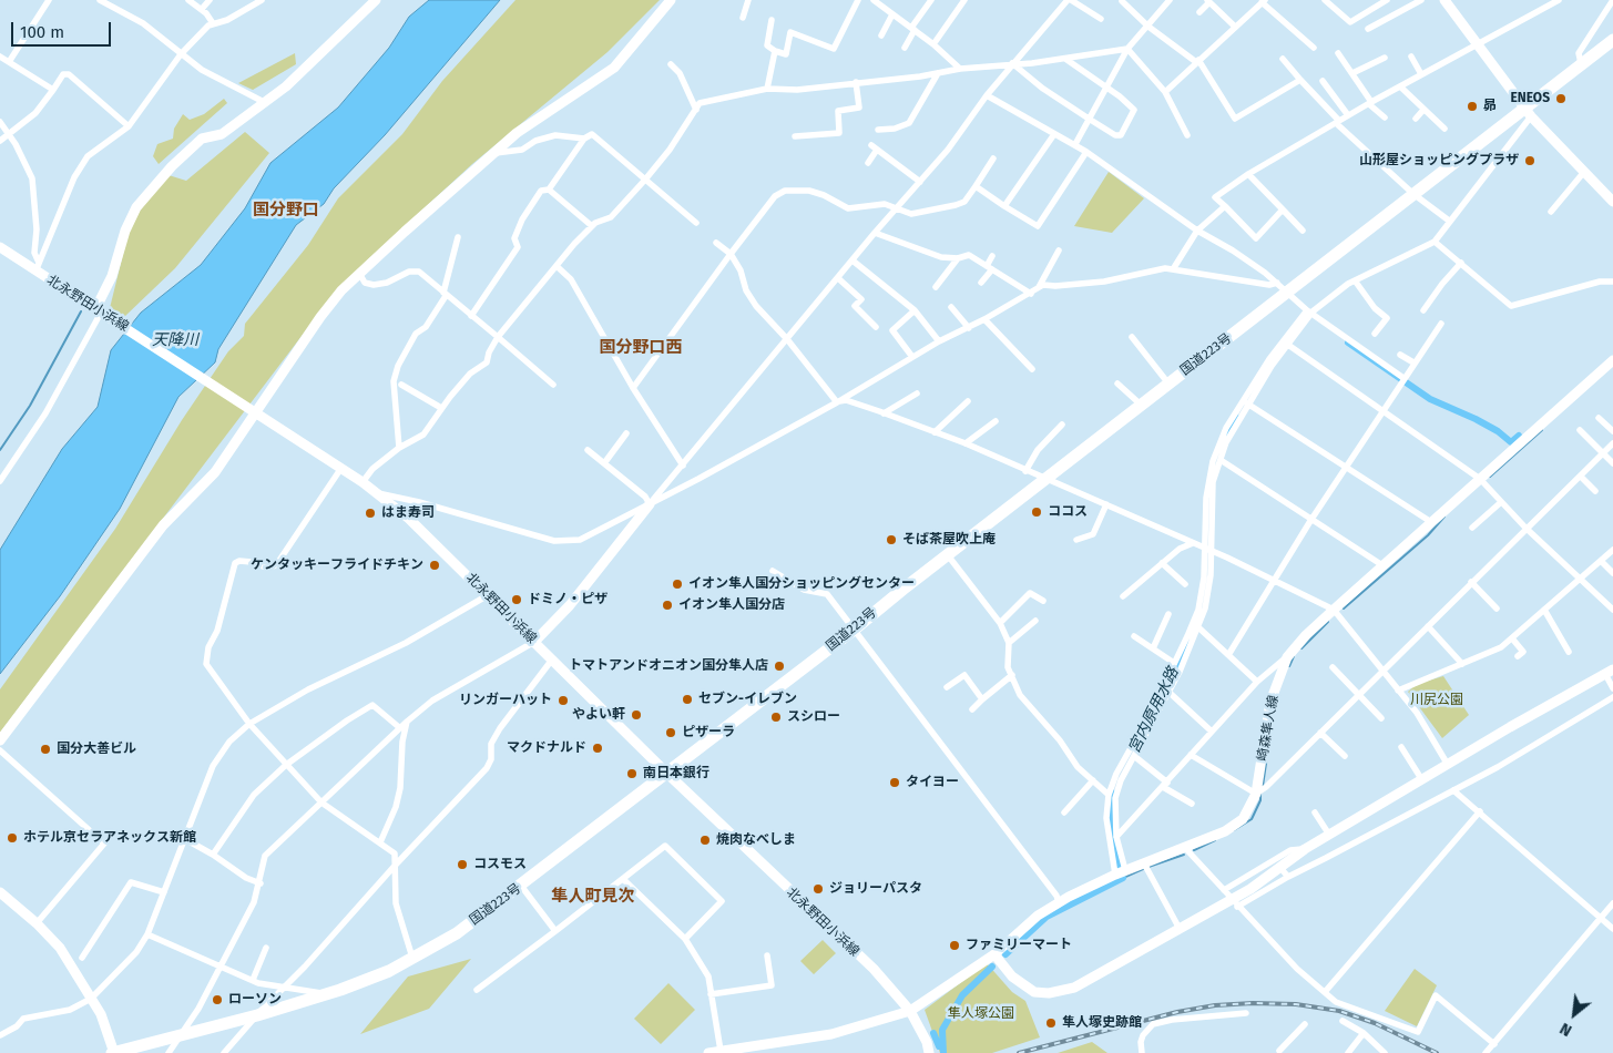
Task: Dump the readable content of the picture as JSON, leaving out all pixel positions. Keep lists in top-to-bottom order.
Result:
{
  "streets": {
    "highway": ["国道223号"],
    "street": ["北永野田小浜線", "崎森隼人線"]
  },
  "crossings": [
    ["北永野田小浜線", "国道223号"],
    ["北永野田小浜線", "崎森隼人線"]
  ],
  "districts": ["国分野口", "国分野口西", "隼人町見次"],
  "water": ["天降川", "宮内原用水路"],
  "parks": ["川尻公園", "隼人塚公園"],
  "places": [
    "ENEOS",
    "昴",
    "山形屋ショッピングプラザ",
    "ココス",
    "はま寿司",
    "そば茶屋吹上庵",
    "ケンタッキーフライドチキン",
    "イオン隼人国分ショッピングセンター",
    "ドミノ・ピザ",
    "イオン隼人国分店",
    "トマトアンドオニオン国分隼人店",
    "セブン-イレブン",
    "リンガーハット",
    "やよい軒",
    "スシロー",
    "ピザーラ",
    "マクドナルド",
    "国分大善ビル",
    "南日本銀行",
    "タイヨー",
    "ホテル京セラアネックス新館",
    "焼肉なべしま",
    "コスモス",
    "ジョリーパスタ",
    "ファミリーマート",
    "ローソン",
    "隼人塚史跡館"
  ],
  "scale_bar": "100 m",
  "north": "bottom left"
}
